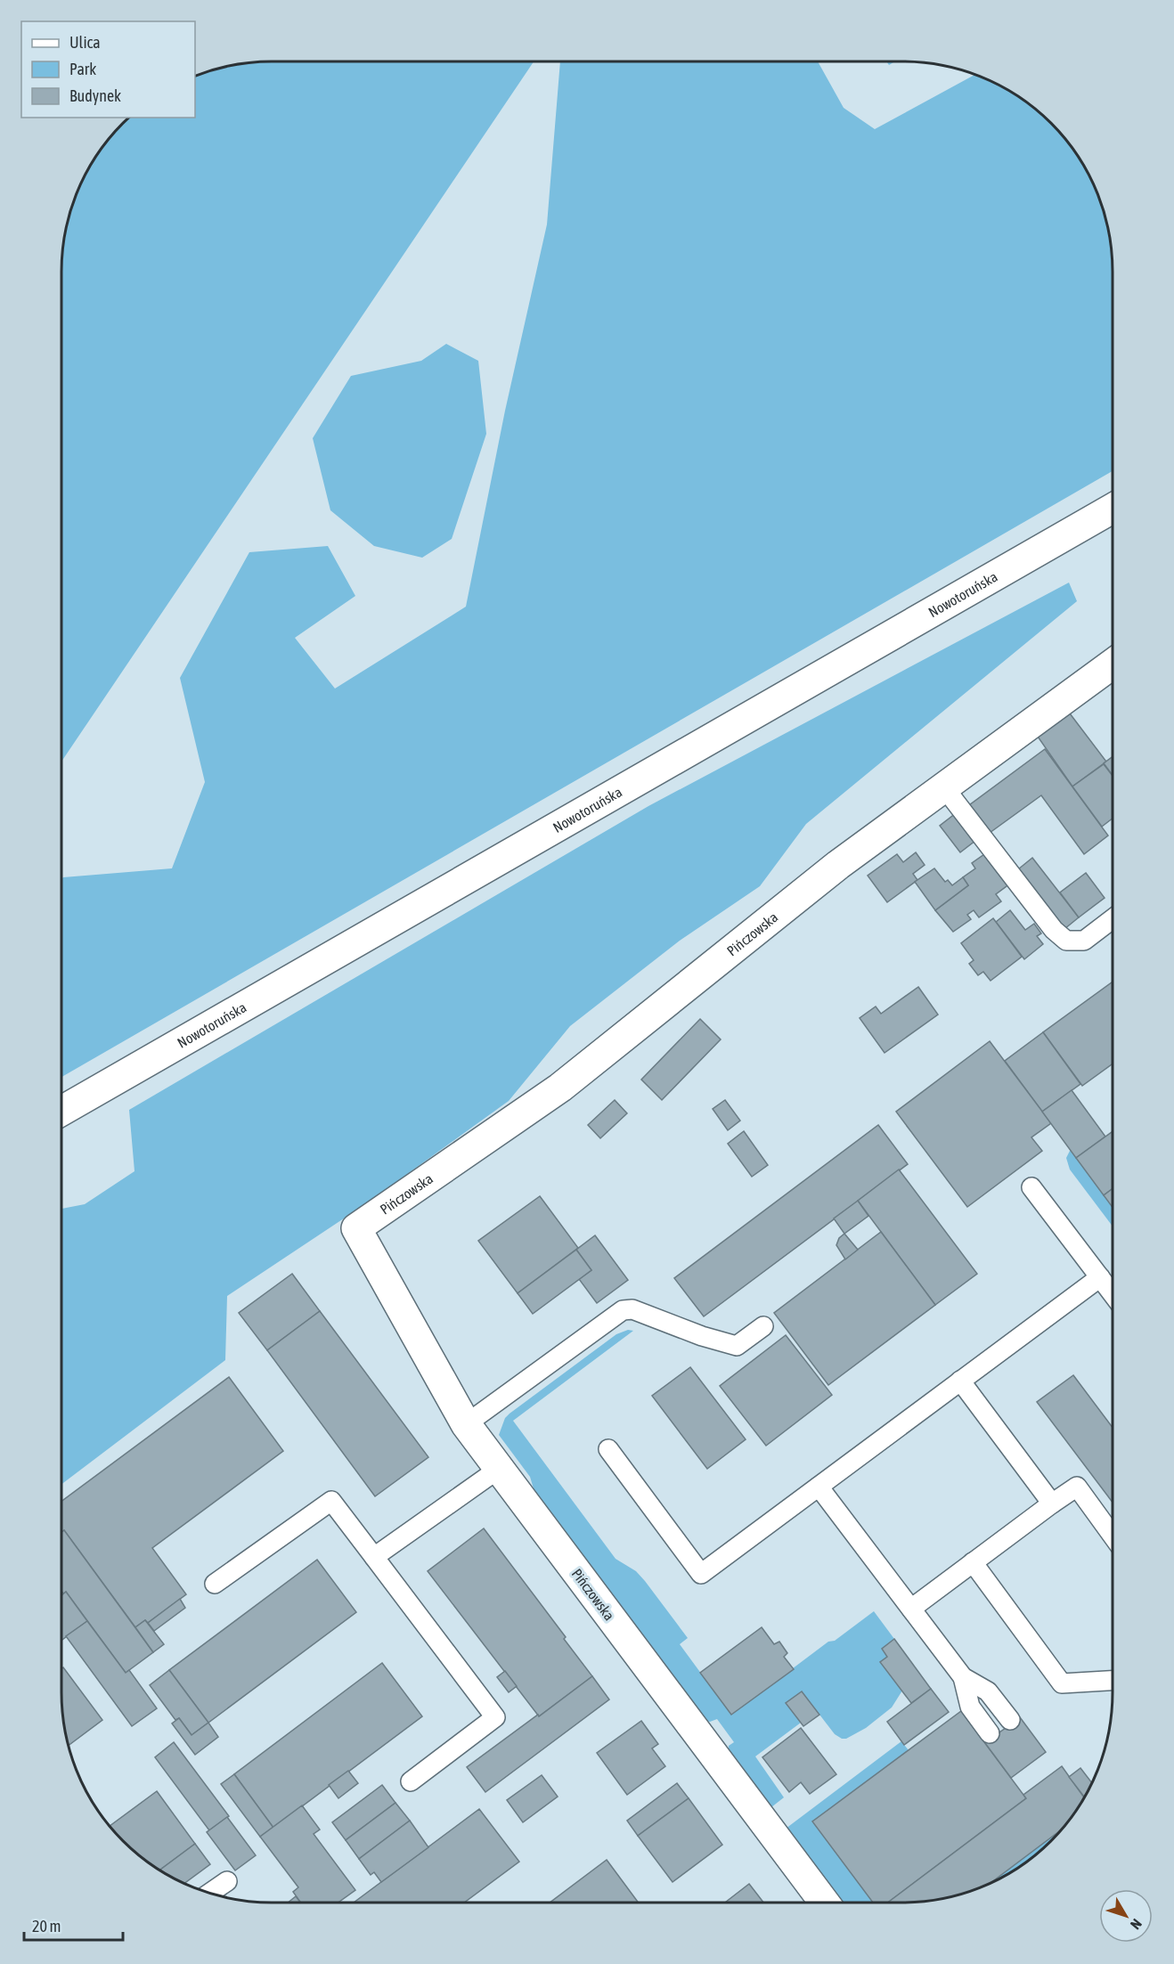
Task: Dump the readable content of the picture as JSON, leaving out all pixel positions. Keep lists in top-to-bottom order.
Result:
{
  "streets": {
    "street": ["Nowotoruńska", "Pińczowska"]
  },
  "legend": ["Ulica", "Park", "Budynek"],
  "scale_bar": "20 m",
  "north": "bottom right"
}
